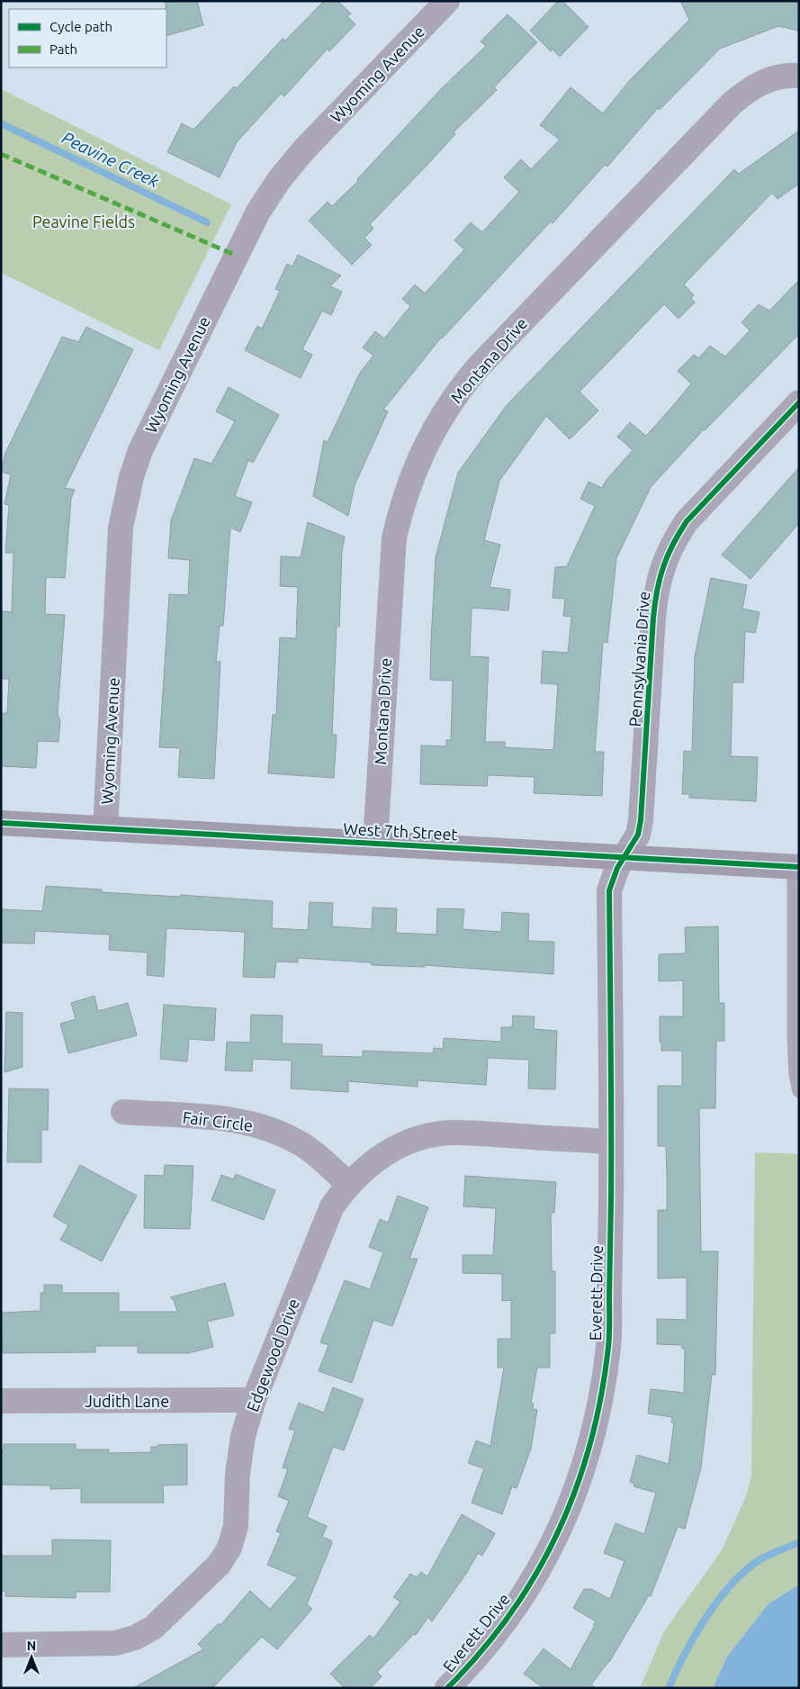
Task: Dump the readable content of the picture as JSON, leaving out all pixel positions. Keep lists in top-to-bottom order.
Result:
{
  "streets": {
    "main road": ["West 7th Street"],
    "street": [
      "Wyoming Avenue",
      "Montana Drive",
      "Pennsylvania Drive",
      "Fair Circle",
      "Everett Drive",
      "Edgewood Drive",
      "Judith Lane"
    ]
  },
  "crossings": [
    ["Wyoming Avenue", "West 7th Street"],
    ["Montana Drive", "West 7th Street"],
    ["Pennsylvania Drive", "West 7th Street"],
    ["Pennsylvania Drive", "Everett Drive"],
    ["West 7th Street", "Everett Drive"],
    ["Fair Circle", "Edgewood Drive"],
    ["Everett Drive", "Edgewood Drive"],
    ["Edgewood Drive", "Judith Lane"]
  ],
  "water": ["Peavine Creek"],
  "parks": ["Peavine Fields"],
  "legend": ["Cycle path", "Path"],
  "north": "top"
}
